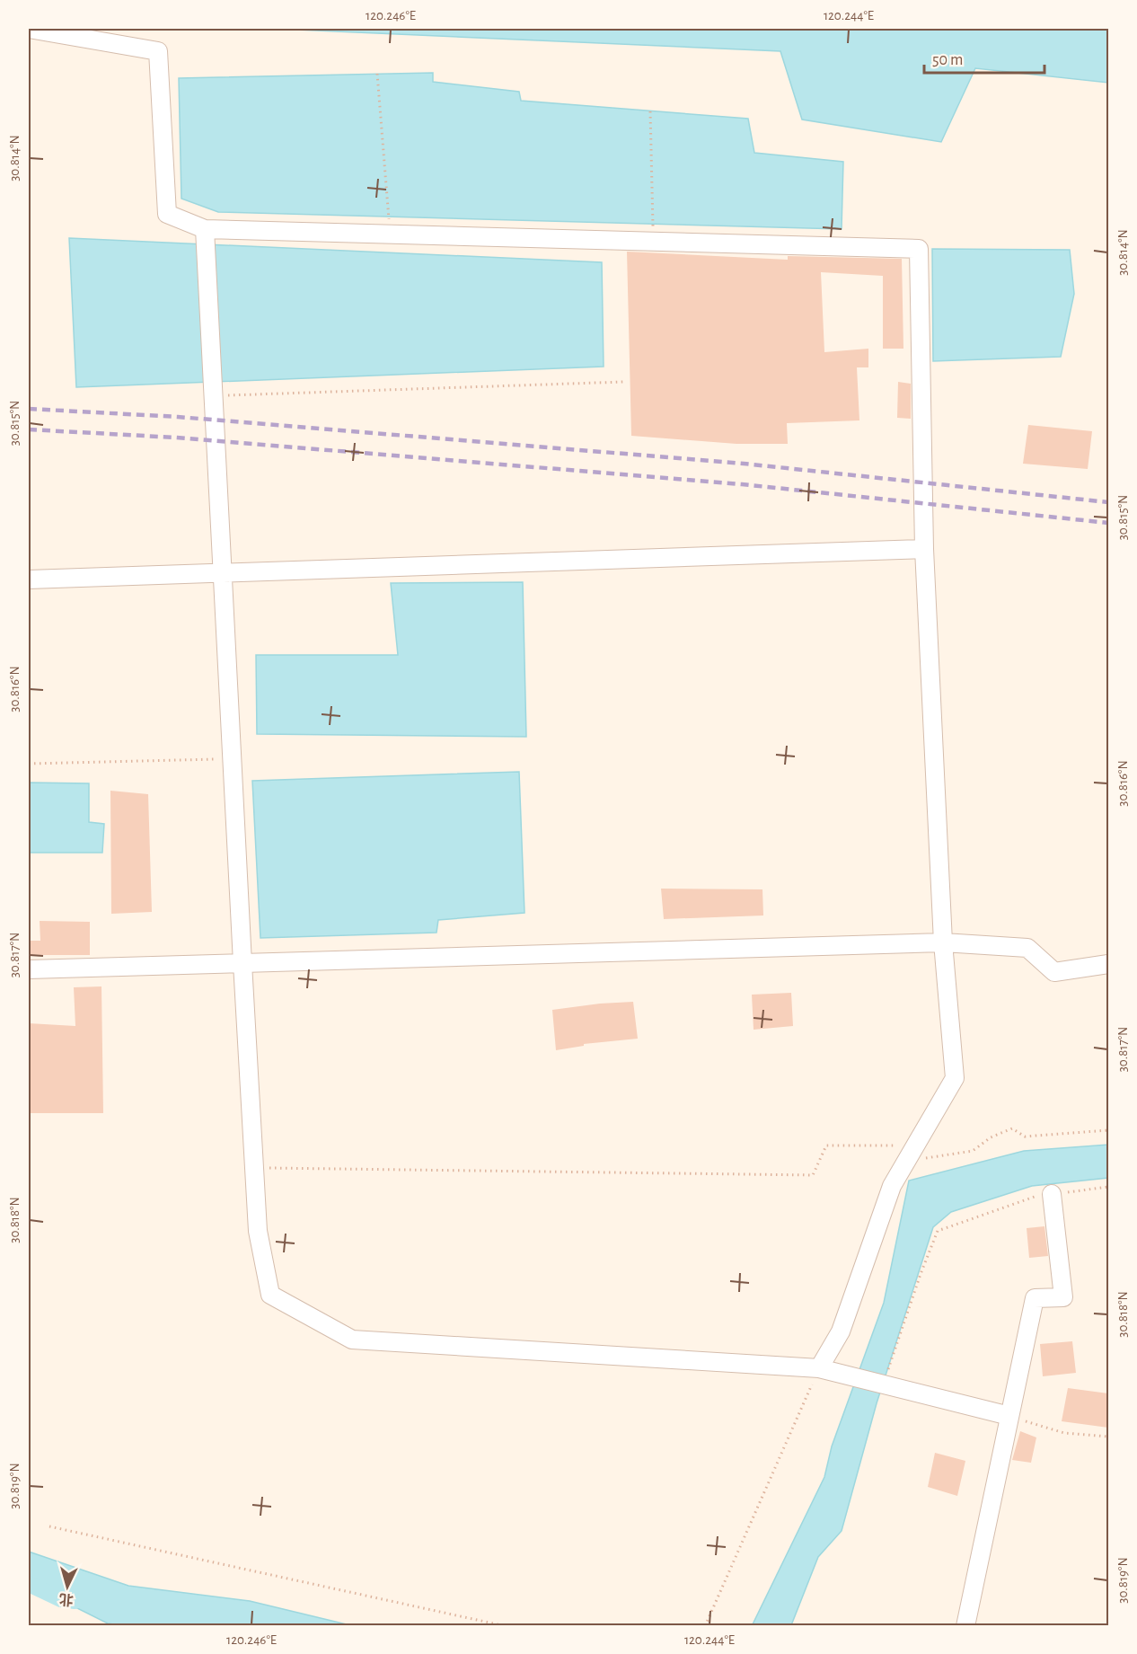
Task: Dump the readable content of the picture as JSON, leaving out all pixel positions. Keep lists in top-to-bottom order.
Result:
{
  "scale_bar": "50 m",
  "north": "bottom",
  "coordinates": [
    "120.246°E",
    "120.244°E",
    "30.814°N",
    "30.815°N",
    "30.816°N",
    "30.817°N",
    "30.818°N",
    "30.819°N"
  ]
}
